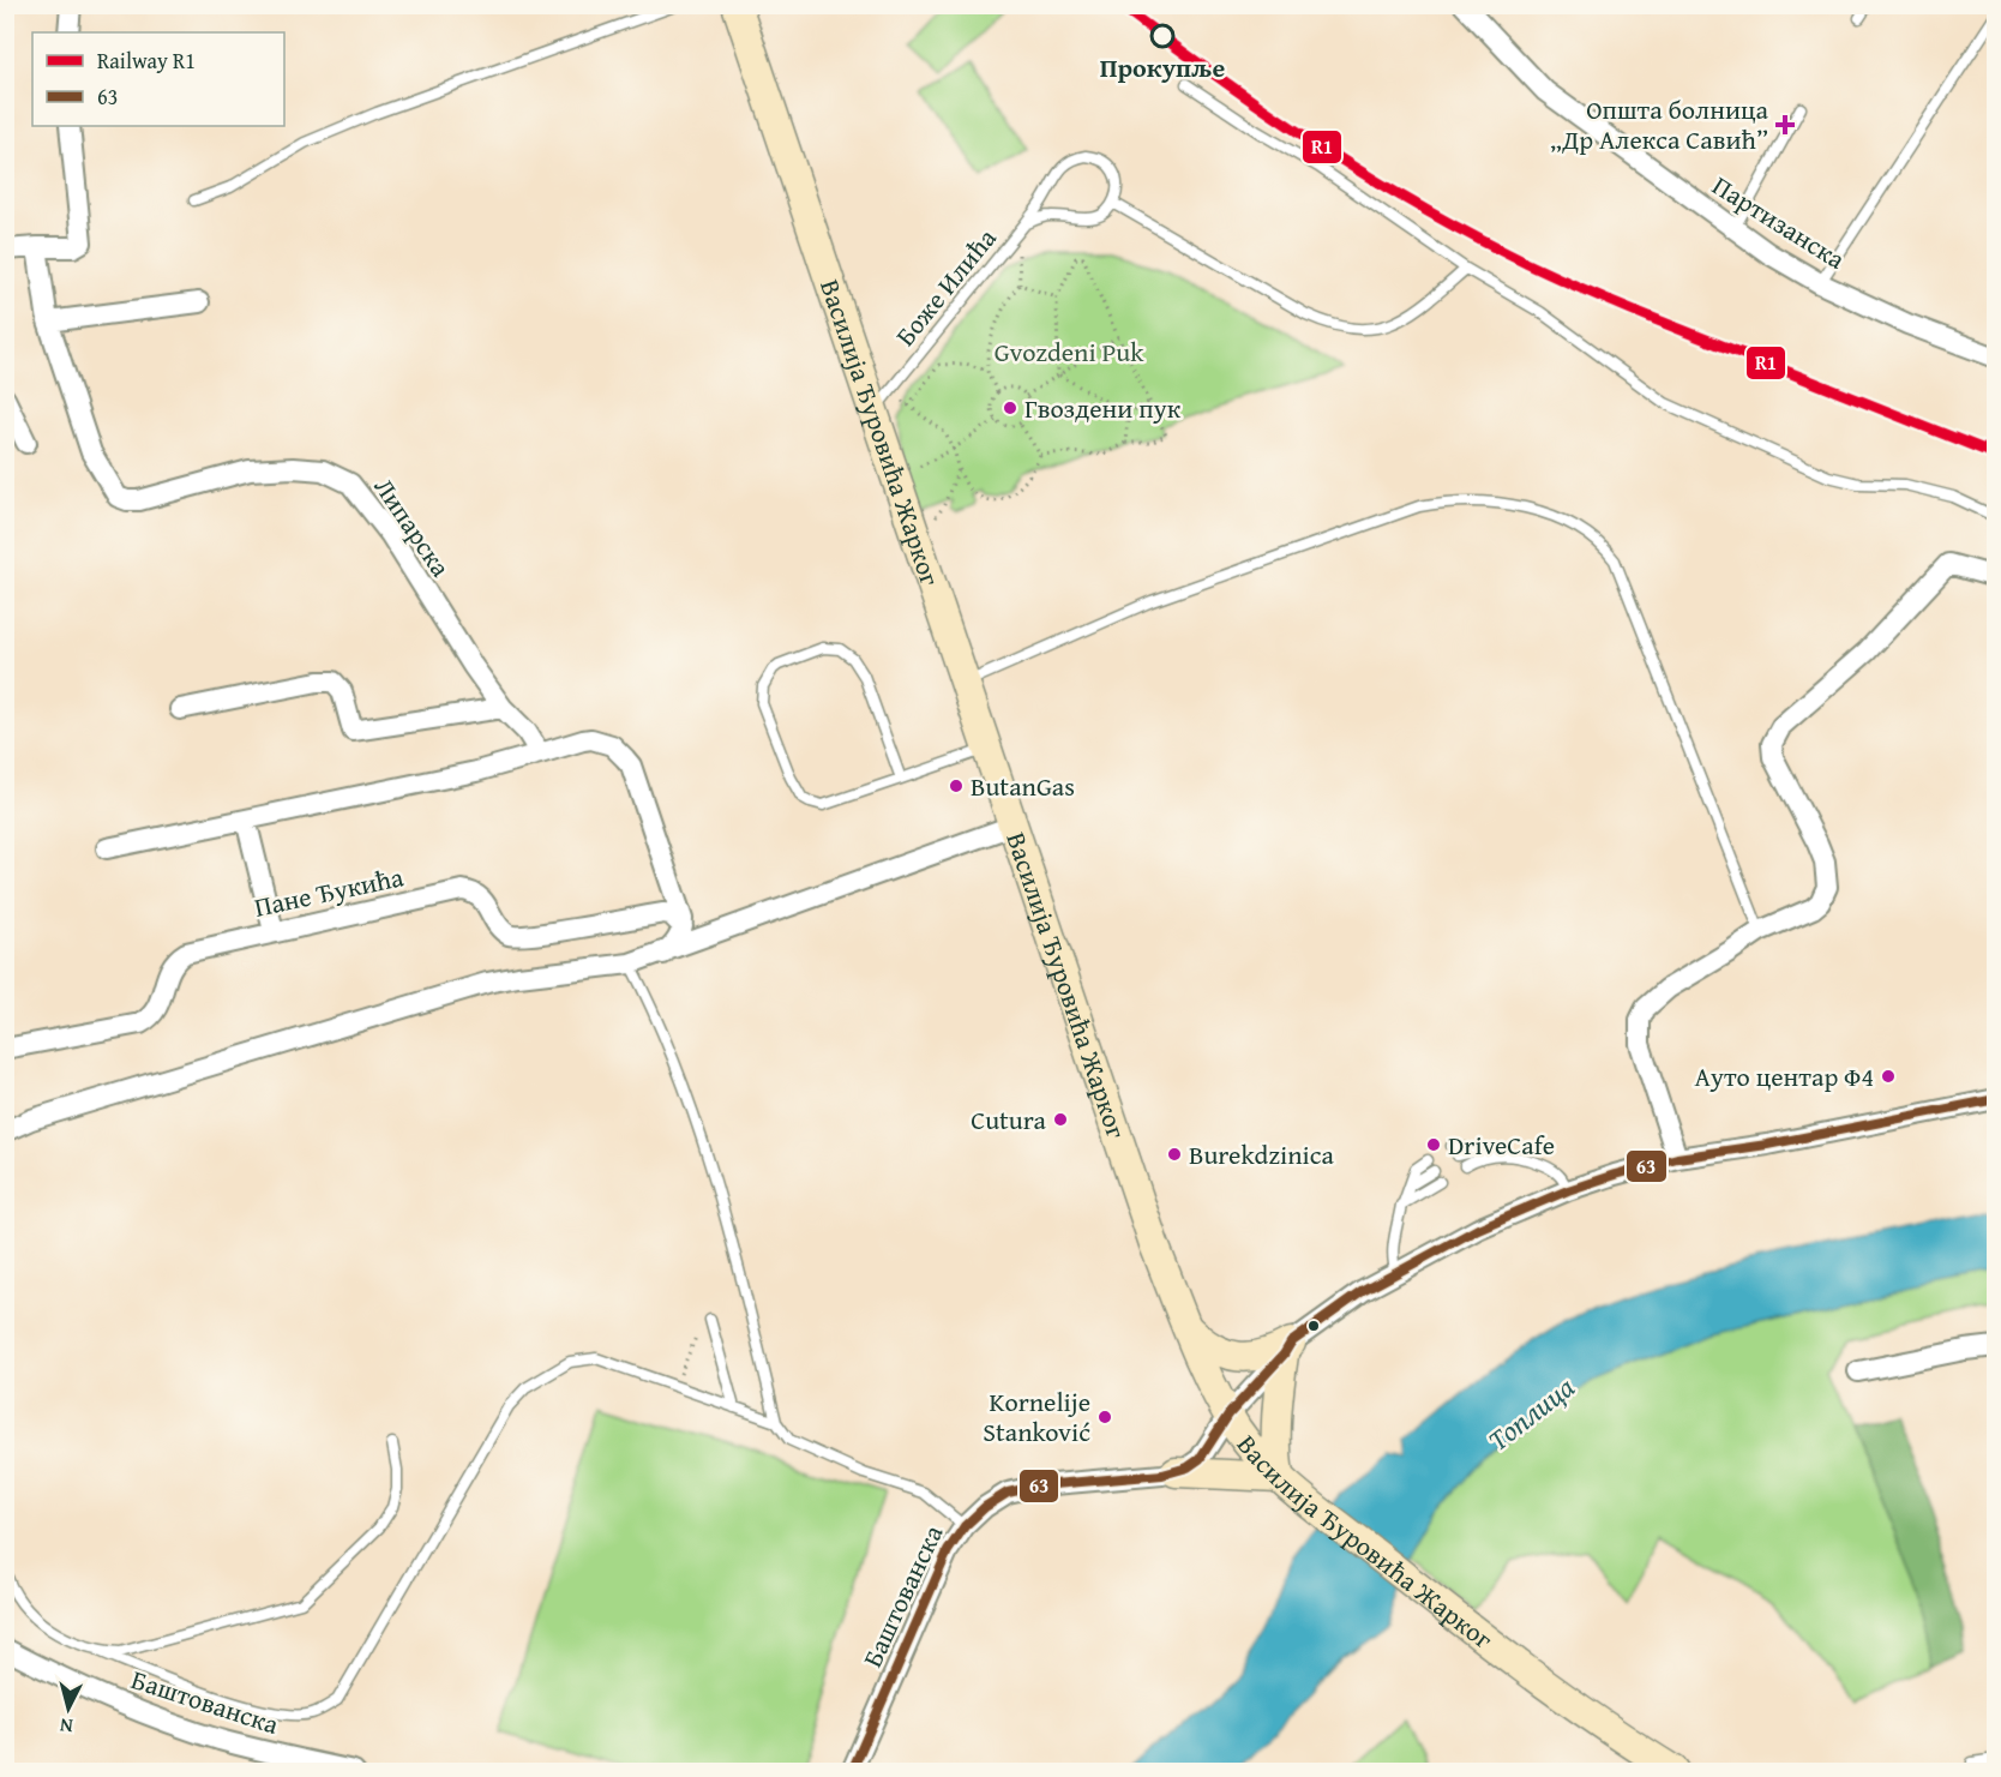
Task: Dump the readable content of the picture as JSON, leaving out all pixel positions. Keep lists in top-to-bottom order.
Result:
{
  "streets": {
    "main road": ["Василија Ђуровића Жарког"],
    "street": [
      "Партизанска",
      "Липарска",
      "Пане Ђукића",
      "Баштованска"
    ],
    "lane": ["Боже Илића"]
  },
  "crossings": [
    ["Боже Илића", "Василија Ђуровића Жарког"],
    ["Василија Ђуровића Жарког", "Баштованска"]
  ],
  "water": ["Топлица"],
  "parks": ["Gvozdeni Puk"],
  "places": {
    "other": [
      "Прокупље",
      "Гвоздени пук",
      "ButanGas",
      "Ауто центар Ф4",
      "Cutura",
      "DriveCafe",
      "Burekdzinica",
      "Kornelije Stanković"
    ],
    "health": ["Општа болница „Др Алекса Савић”"]
  },
  "lines": ["rail line R1", "transit line 63"],
  "legend": ["Railway R1", "63"],
  "north": "bottom"
}
